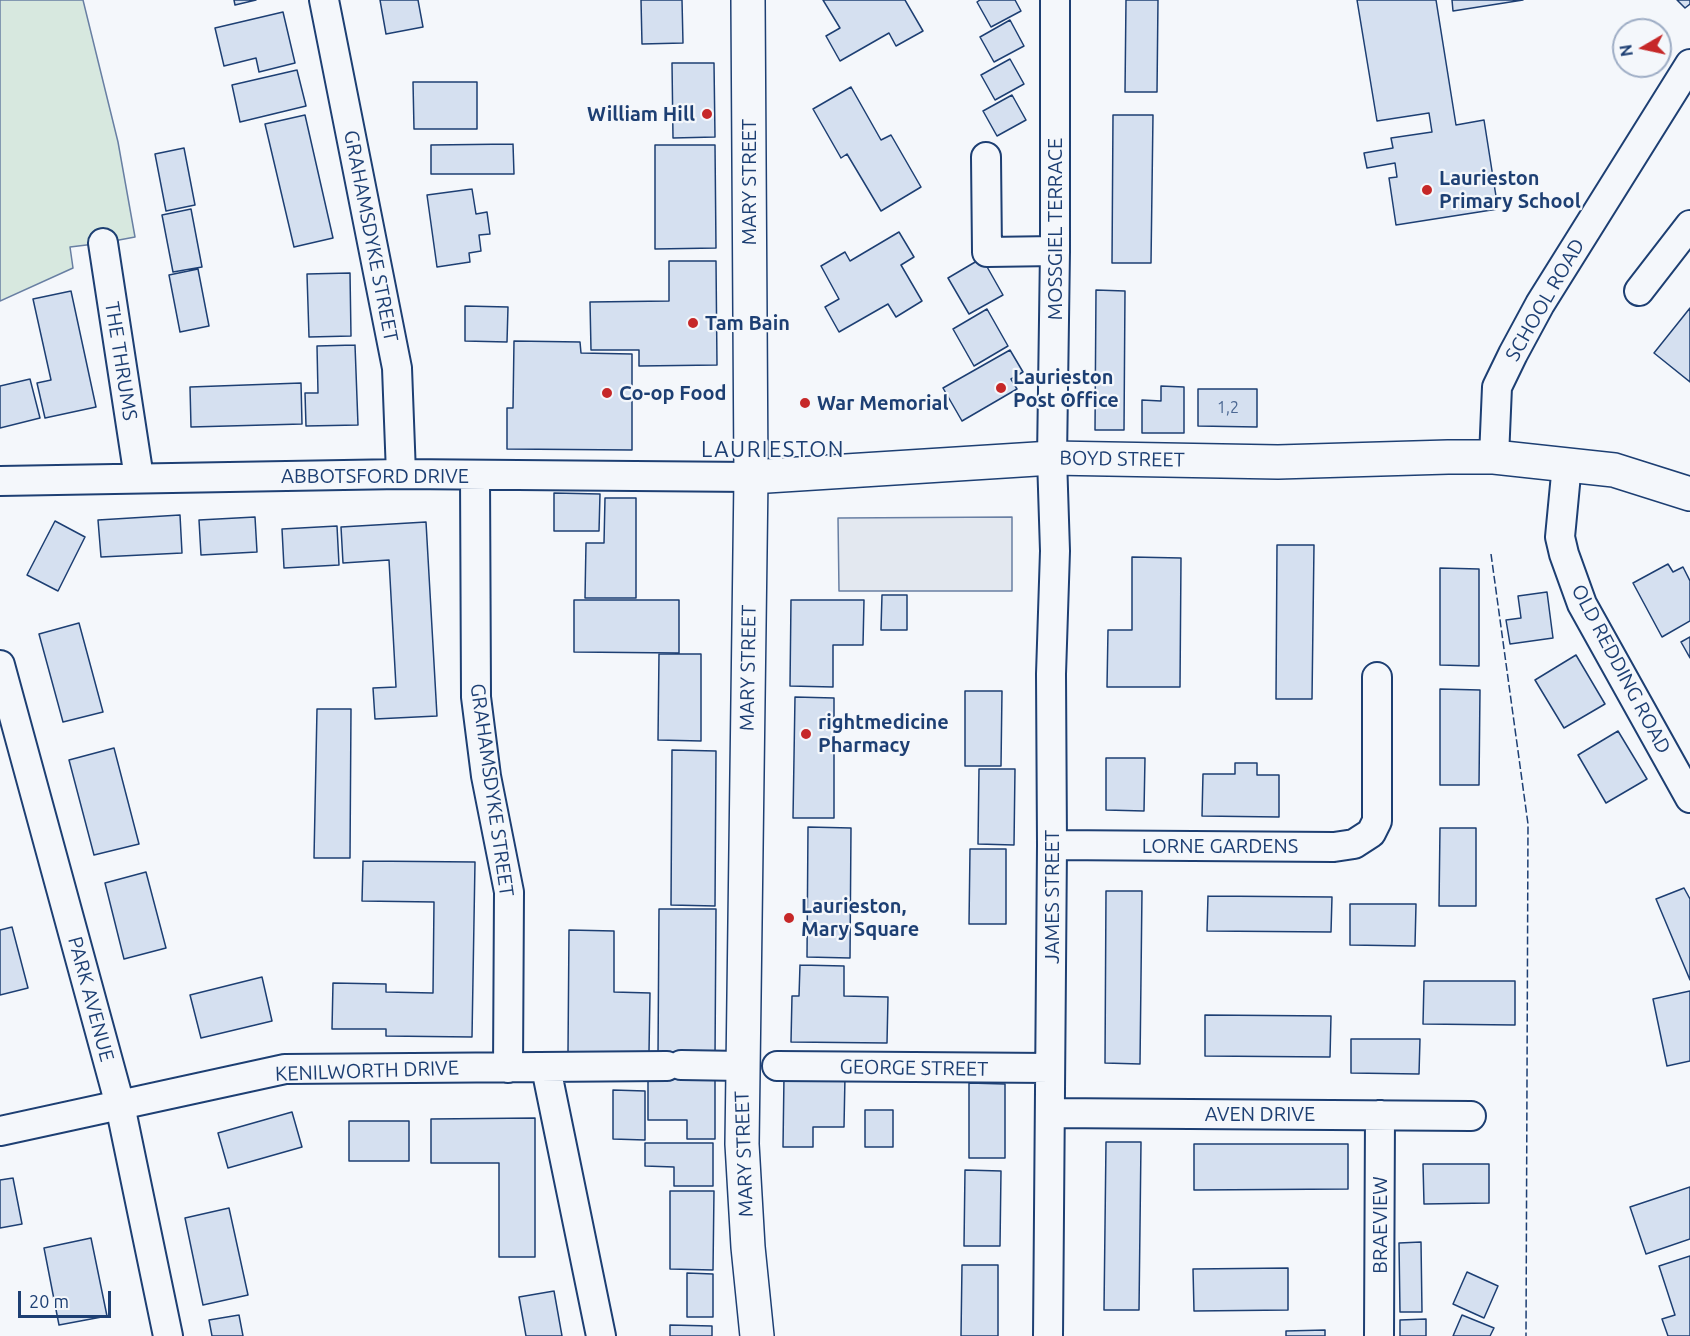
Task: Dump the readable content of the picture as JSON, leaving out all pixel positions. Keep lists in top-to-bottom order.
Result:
{
  "streets": {
    "main road": ["MARY STREET", "BOYD STREET"],
    "street": [
      "MOSSGIEL TERRACE",
      "GRAHAMSDYKE STREET",
      "SCHOOL ROAD",
      "THE THRUMS",
      "ABBOTSFORD DRIVE",
      "OLD REDDING ROAD",
      "LORNE GARDENS",
      "JAMES STREET",
      "PARK AVENUE",
      "GEORGE STREET",
      "KENILWORTH DRIVE",
      "AVEN DRIVE",
      "BRAEVIEW"
    ]
  },
  "crossings": [
    ["MARY STREET", "BOYD STREET"],
    ["MARY STREET", "ABBOTSFORD DRIVE"],
    ["MARY STREET", "KENILWORTH DRIVE"],
    ["MOSSGIEL TERRACE", "BOYD STREET"],
    ["MOSSGIEL TERRACE", "JAMES STREET"],
    ["GRAHAMSDYKE STREET", "ABBOTSFORD DRIVE"],
    ["GRAHAMSDYKE STREET", "KENILWORTH DRIVE"],
    ["SCHOOL ROAD", "BOYD STREET"],
    ["THE THRUMS", "ABBOTSFORD DRIVE"],
    ["BOYD STREET", "ABBOTSFORD DRIVE"],
    ["BOYD STREET", "OLD REDDING ROAD"],
    ["BOYD STREET", "JAMES STREET"],
    ["LORNE GARDENS", "JAMES STREET"],
    ["JAMES STREET", "GEORGE STREET"],
    ["JAMES STREET", "AVEN DRIVE"],
    ["PARK AVENUE", "KENILWORTH DRIVE"],
    ["AVEN DRIVE", "BRAEVIEW"]
  ],
  "districts": ["LAURIESTON"],
  "places": [
    "William Hill",
    "Laurieston Primary School",
    "Tam Bain",
    "Laurieston Post Office",
    "Co-op Food",
    "War Memorial",
    "rightmedicine Pharmacy",
    "Laurieston, Mary Square"
  ],
  "house_numbers": ["1,2"],
  "scale_bar": "20 m",
  "north": "left"
}
